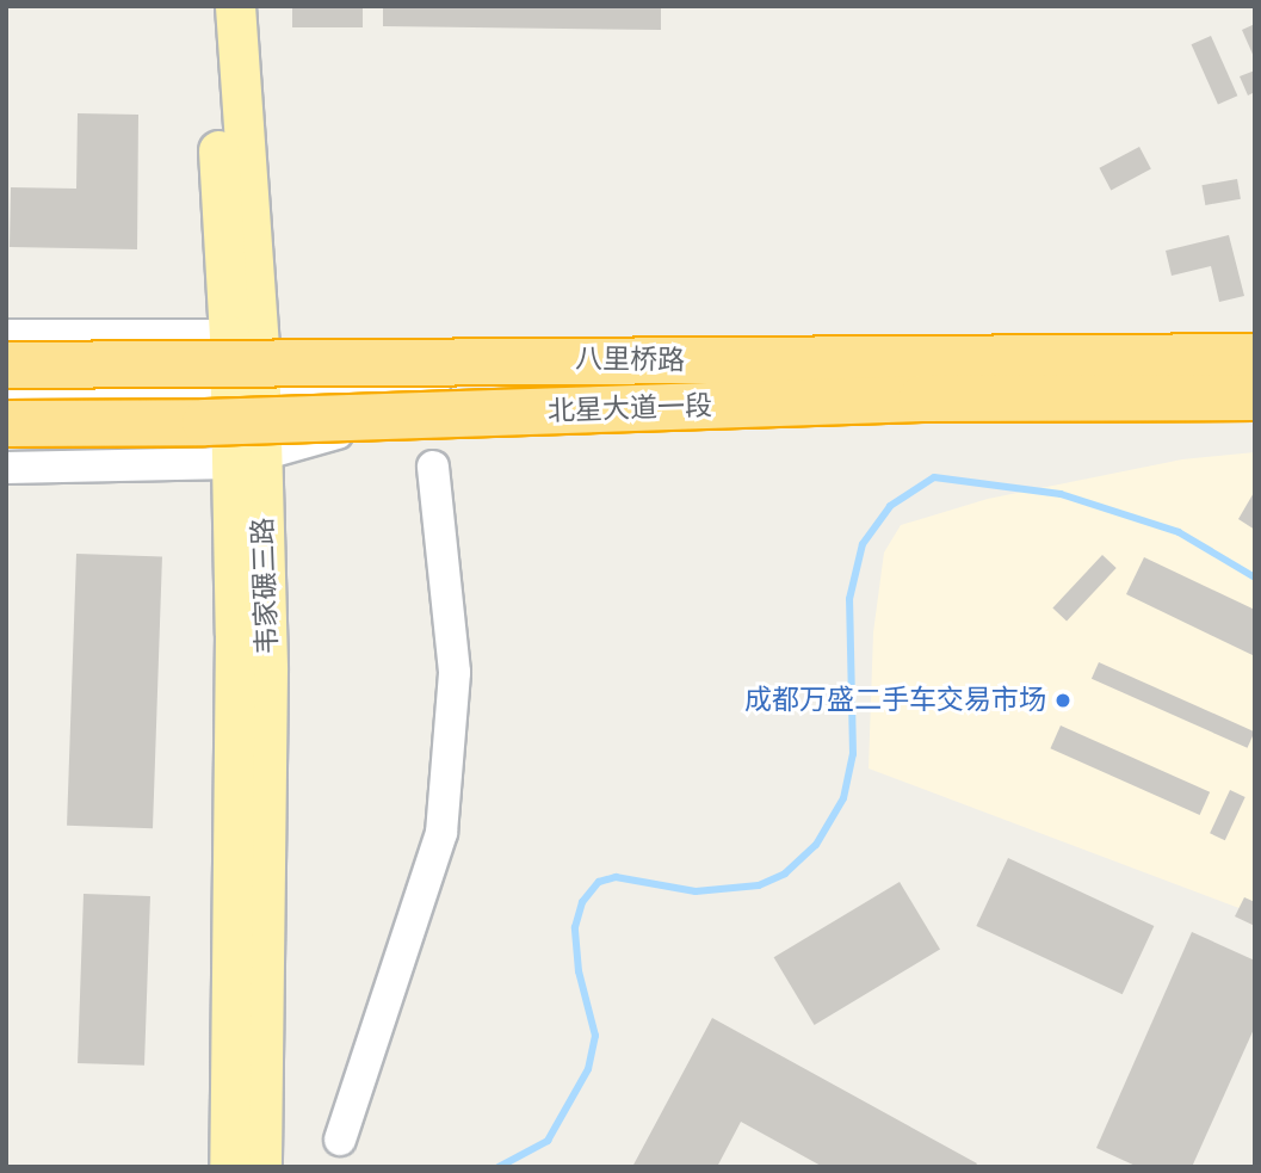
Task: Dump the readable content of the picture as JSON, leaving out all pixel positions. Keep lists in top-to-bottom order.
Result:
{
  "streets": {
    "highway": ["北星大道一段"],
    "main road": ["韦家碾三路"],
    "street": ["八里桥路"]
  },
  "crossings": [
    ["八里桥路", "韦家碾三路"]
  ],
  "places": ["成都万盛二手车交易市场"]
}
